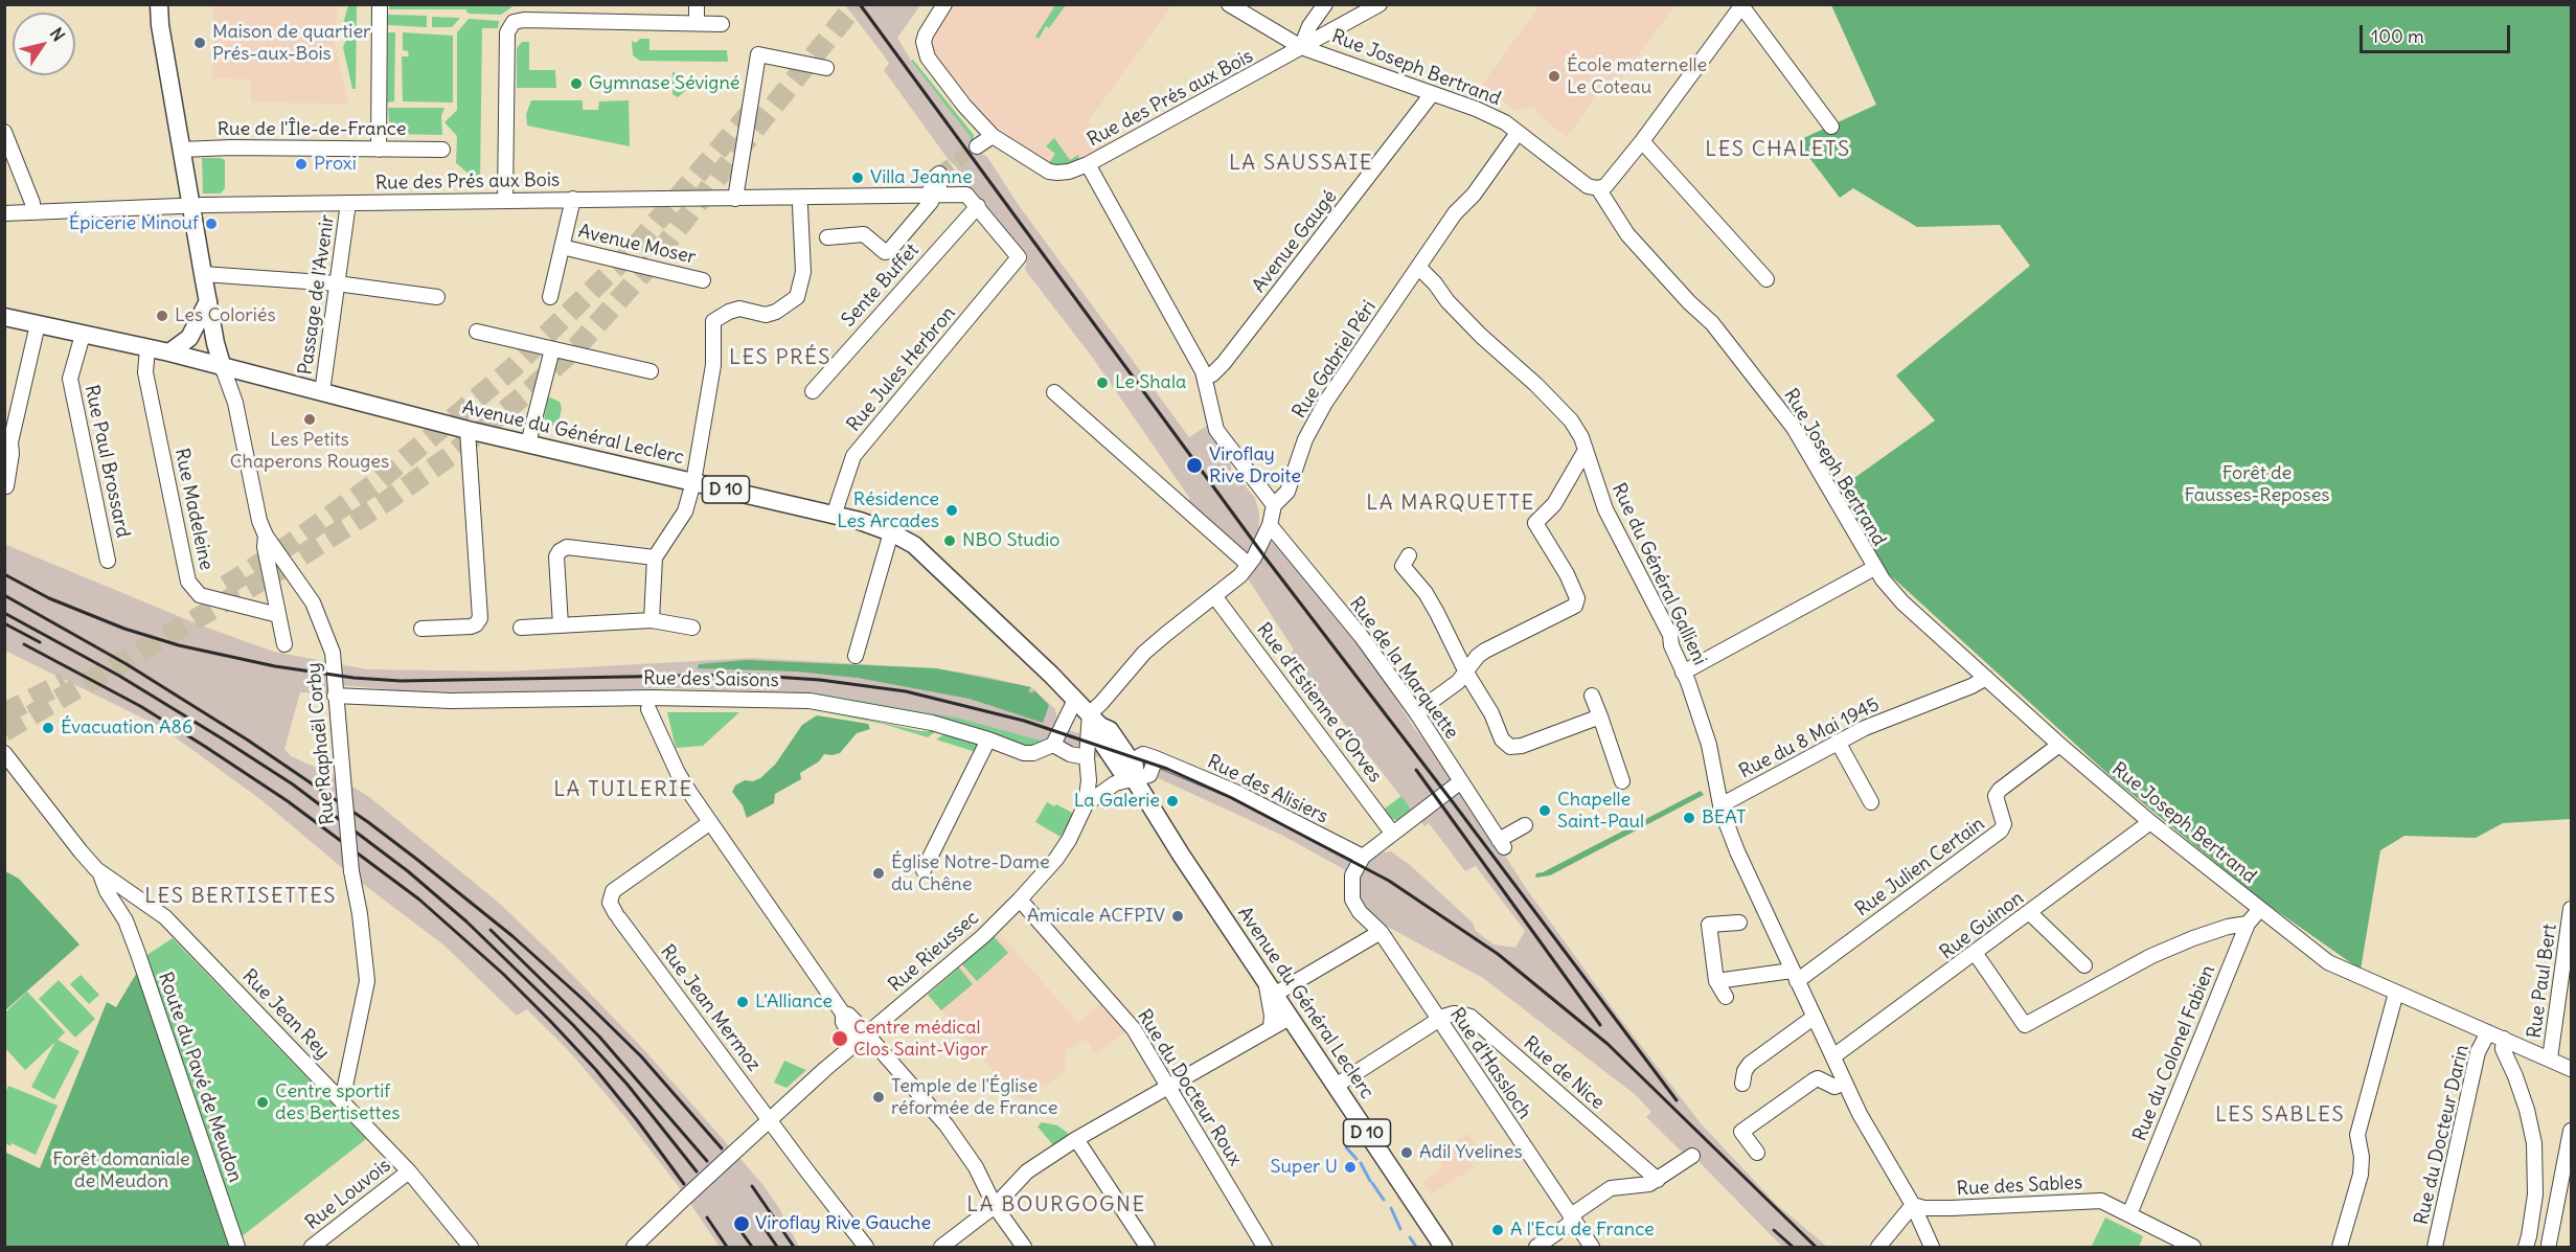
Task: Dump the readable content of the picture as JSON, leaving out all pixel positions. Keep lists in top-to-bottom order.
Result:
{
  "streets": {
    "main road": ["Avenue du Général Leclerc", "D 10"],
    "street": [
      "Rue Joseph Bertrand",
      "Rue des Prés aux Bois",
      "Rue de l'Île-de-France",
      "Avenue Gaugé",
      "Avenue Moser",
      "Sente Buffet",
      "Passage de l'Avenir",
      "Rue Gabriel Péri",
      "Rue Jules Herbron",
      "Rue Paul Brossard",
      "Rue Madeleine",
      "Rue du Général Gallieni",
      "Rue de la Marquette",
      "Rue des Saisons",
      "Rue d'Estienne d'Orves",
      "Rue du 8 Mai 1945",
      "Rue Raphaël Corby",
      "Rue des Alisiers",
      "Rue Julien Certain",
      "Rue Guinon",
      "Rue Rieussec",
      "Rue Paul Bert",
      "Rue Jean Mermoz",
      "Rue Jean Rey",
      "Rue du Colonel Fabien",
      "Rue d'Hassloch",
      "Rue de Nice",
      "Route du Pavé de Meudon",
      "Rue du Docteur Roux",
      "Rue du Docteur Darin",
      "Rue des Sables",
      "Rue Louvois"
    ]
  },
  "crossings": [
    ["Rue Joseph Bertrand", "Rue des Prés aux Bois"],
    ["Rue Joseph Bertrand", "Avenue Gaugé"],
    ["Rue Joseph Bertrand", "Rue Gabriel Péri"],
    ["Rue Joseph Bertrand", "Rue du 8 Mai 1945"],
    ["Rue Joseph Bertrand", "Rue Julien Certain"],
    ["Rue Joseph Bertrand", "Rue Guinon"],
    ["Rue Joseph Bertrand", "Rue Paul Bert"],
    ["Rue Joseph Bertrand", "Rue du Colonel Fabien"],
    ["Rue Joseph Bertrand", "Rue du Docteur Darin"],
    ["Rue des Prés aux Bois", "Sente Buffet"],
    ["Rue des Prés aux Bois", "Passage de l'Avenir"],
    ["Rue des Prés aux Bois", "Rue Jules Herbron"],
    ["Sente Buffet", "Rue Jules Herbron"],
    ["Passage de l'Avenir", "Avenue du Général Leclerc"],
    ["Rue Gabriel Péri", "Avenue du Général Leclerc"],
    ["Rue Gabriel Péri", "Rue du Général Gallieni"],
    ["Rue Gabriel Péri", "Rue de la Marquette"],
    ["Rue Gabriel Péri", "Rue d'Estienne d'Orves"],
    ["Rue Gabriel Péri", "Rue Rieussec"],
    ["Rue Jules Herbron", "Avenue du Général Leclerc"],
    ["Avenue du Général Leclerc", "Rue Paul Brossard"],
    ["Avenue du Général Leclerc", "Rue Madeleine"],
    ["Avenue du Général Leclerc", "Rue Raphaël Corby"],
    ["Avenue du Général Leclerc", "Rue Rieussec"],
    ["Rue du Général Gallieni", "Rue du 8 Mai 1945"],
    ["Rue du Général Gallieni", "Rue Julien Certain"],
    ["Rue du Général Gallieni", "Rue Guinon"],
    ["Rue du Général Gallieni", "Rue des Sables"],
    ["Rue des Saisons", "Rue Raphaël Corby"],
    ["Rue Raphaël Corby", "Rue Jean Rey"],
    ["Rue Rieussec", "Rue Jean Mermoz"],
    ["Rue Rieussec", "Rue du Docteur Roux"],
    ["Rue Jean Rey", "Route du Pavé de Meudon"],
    ["Rue Jean Rey", "Rue Louvois"],
    ["Rue du Colonel Fabien", "Rue des Sables"],
    ["Rue d'Hassloch", "Rue de Nice"]
  ],
  "districts": [
    "LES CHALETS",
    "LA SAUSSAIE",
    "LES PRÉS",
    "LA MARQUETTE",
    "LA TUILERIE",
    "LES BERTISETTES",
    "LES SABLES",
    "LA BOURGOGNE"
  ],
  "parks": ["Forêt de Fausses-Reposes", "Forêt domaniale de Meudon"],
  "places": [
    "Maison de quartier Prés-aux-Bois",
    "École maternelle Le Coteau",
    "Gymnase Sévigné",
    "Proxi",
    "Villa Jeanne",
    "Épicerie Minouf",
    "Les Coloriés",
    "Le Shala",
    "Les Petits Chaperons Rouges",
    "Viroflay Rive Droite",
    "Résidence Les Arcades",
    "NBO Studio",
    "Évacuation A86",
    "La Galerie",
    "Chapelle Saint-Paul",
    "BEAT",
    "Église Notre-Dame du Chêne",
    "Amicale ACFPIV",
    "L'Alliance",
    "Centre médical Clos Saint-Vigor",
    "Temple de l'Église réformée de France",
    "Centre sportif des Bertisettes",
    "Adil Yvelines",
    "Super U",
    "Viroflay Rive Gauche",
    "A l'Ecu de France"
  ],
  "scale_bar": "100 m",
  "north": "top right"
}
